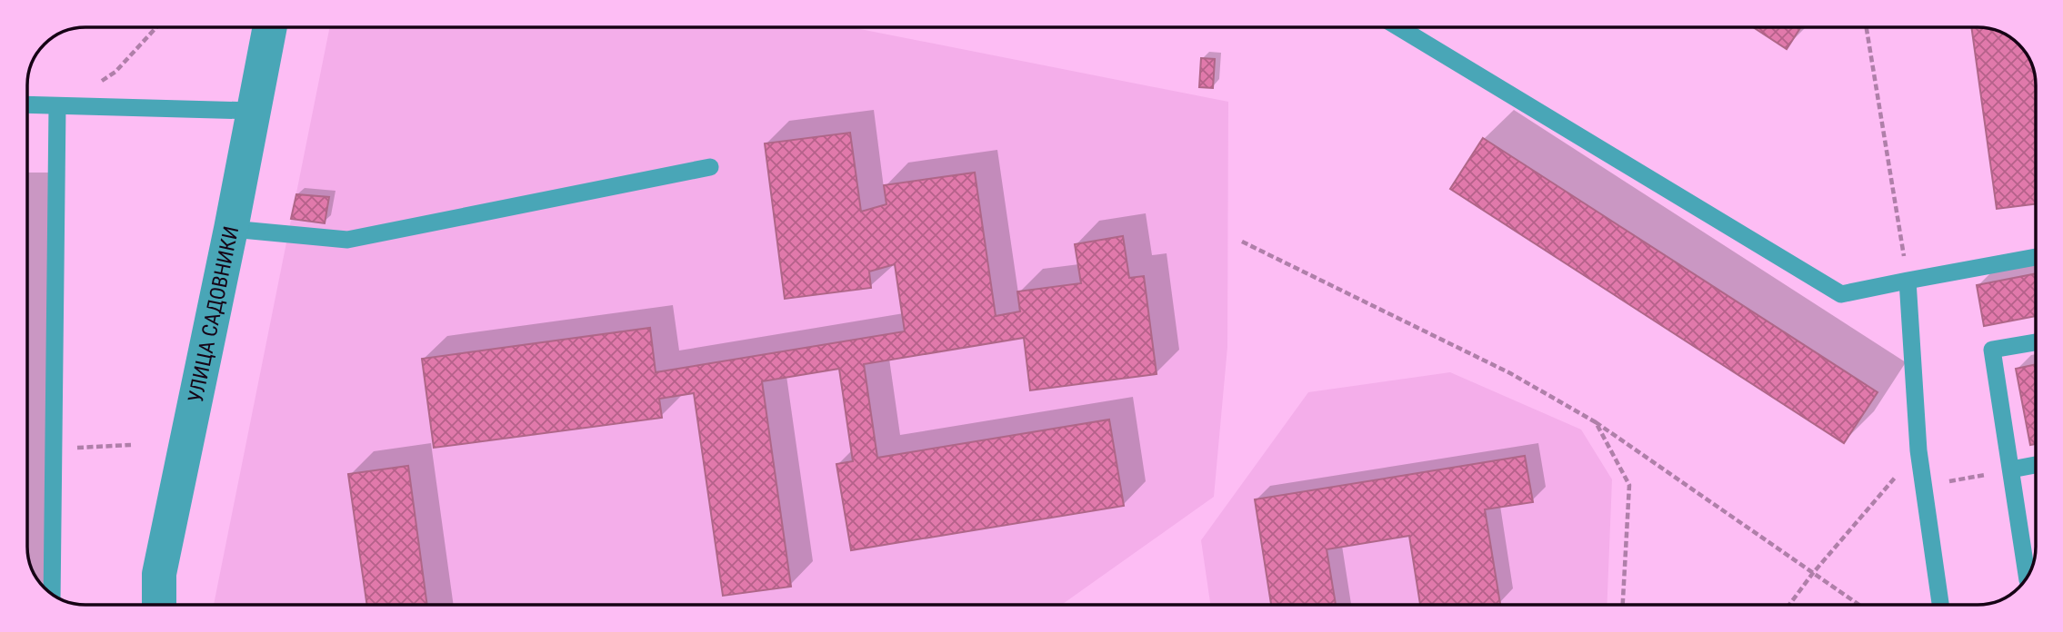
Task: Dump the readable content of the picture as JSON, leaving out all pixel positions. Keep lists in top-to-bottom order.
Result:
{
  "streets": {
    "street": ["УЛИЦА САДОВНИКИ"]
  }
}
